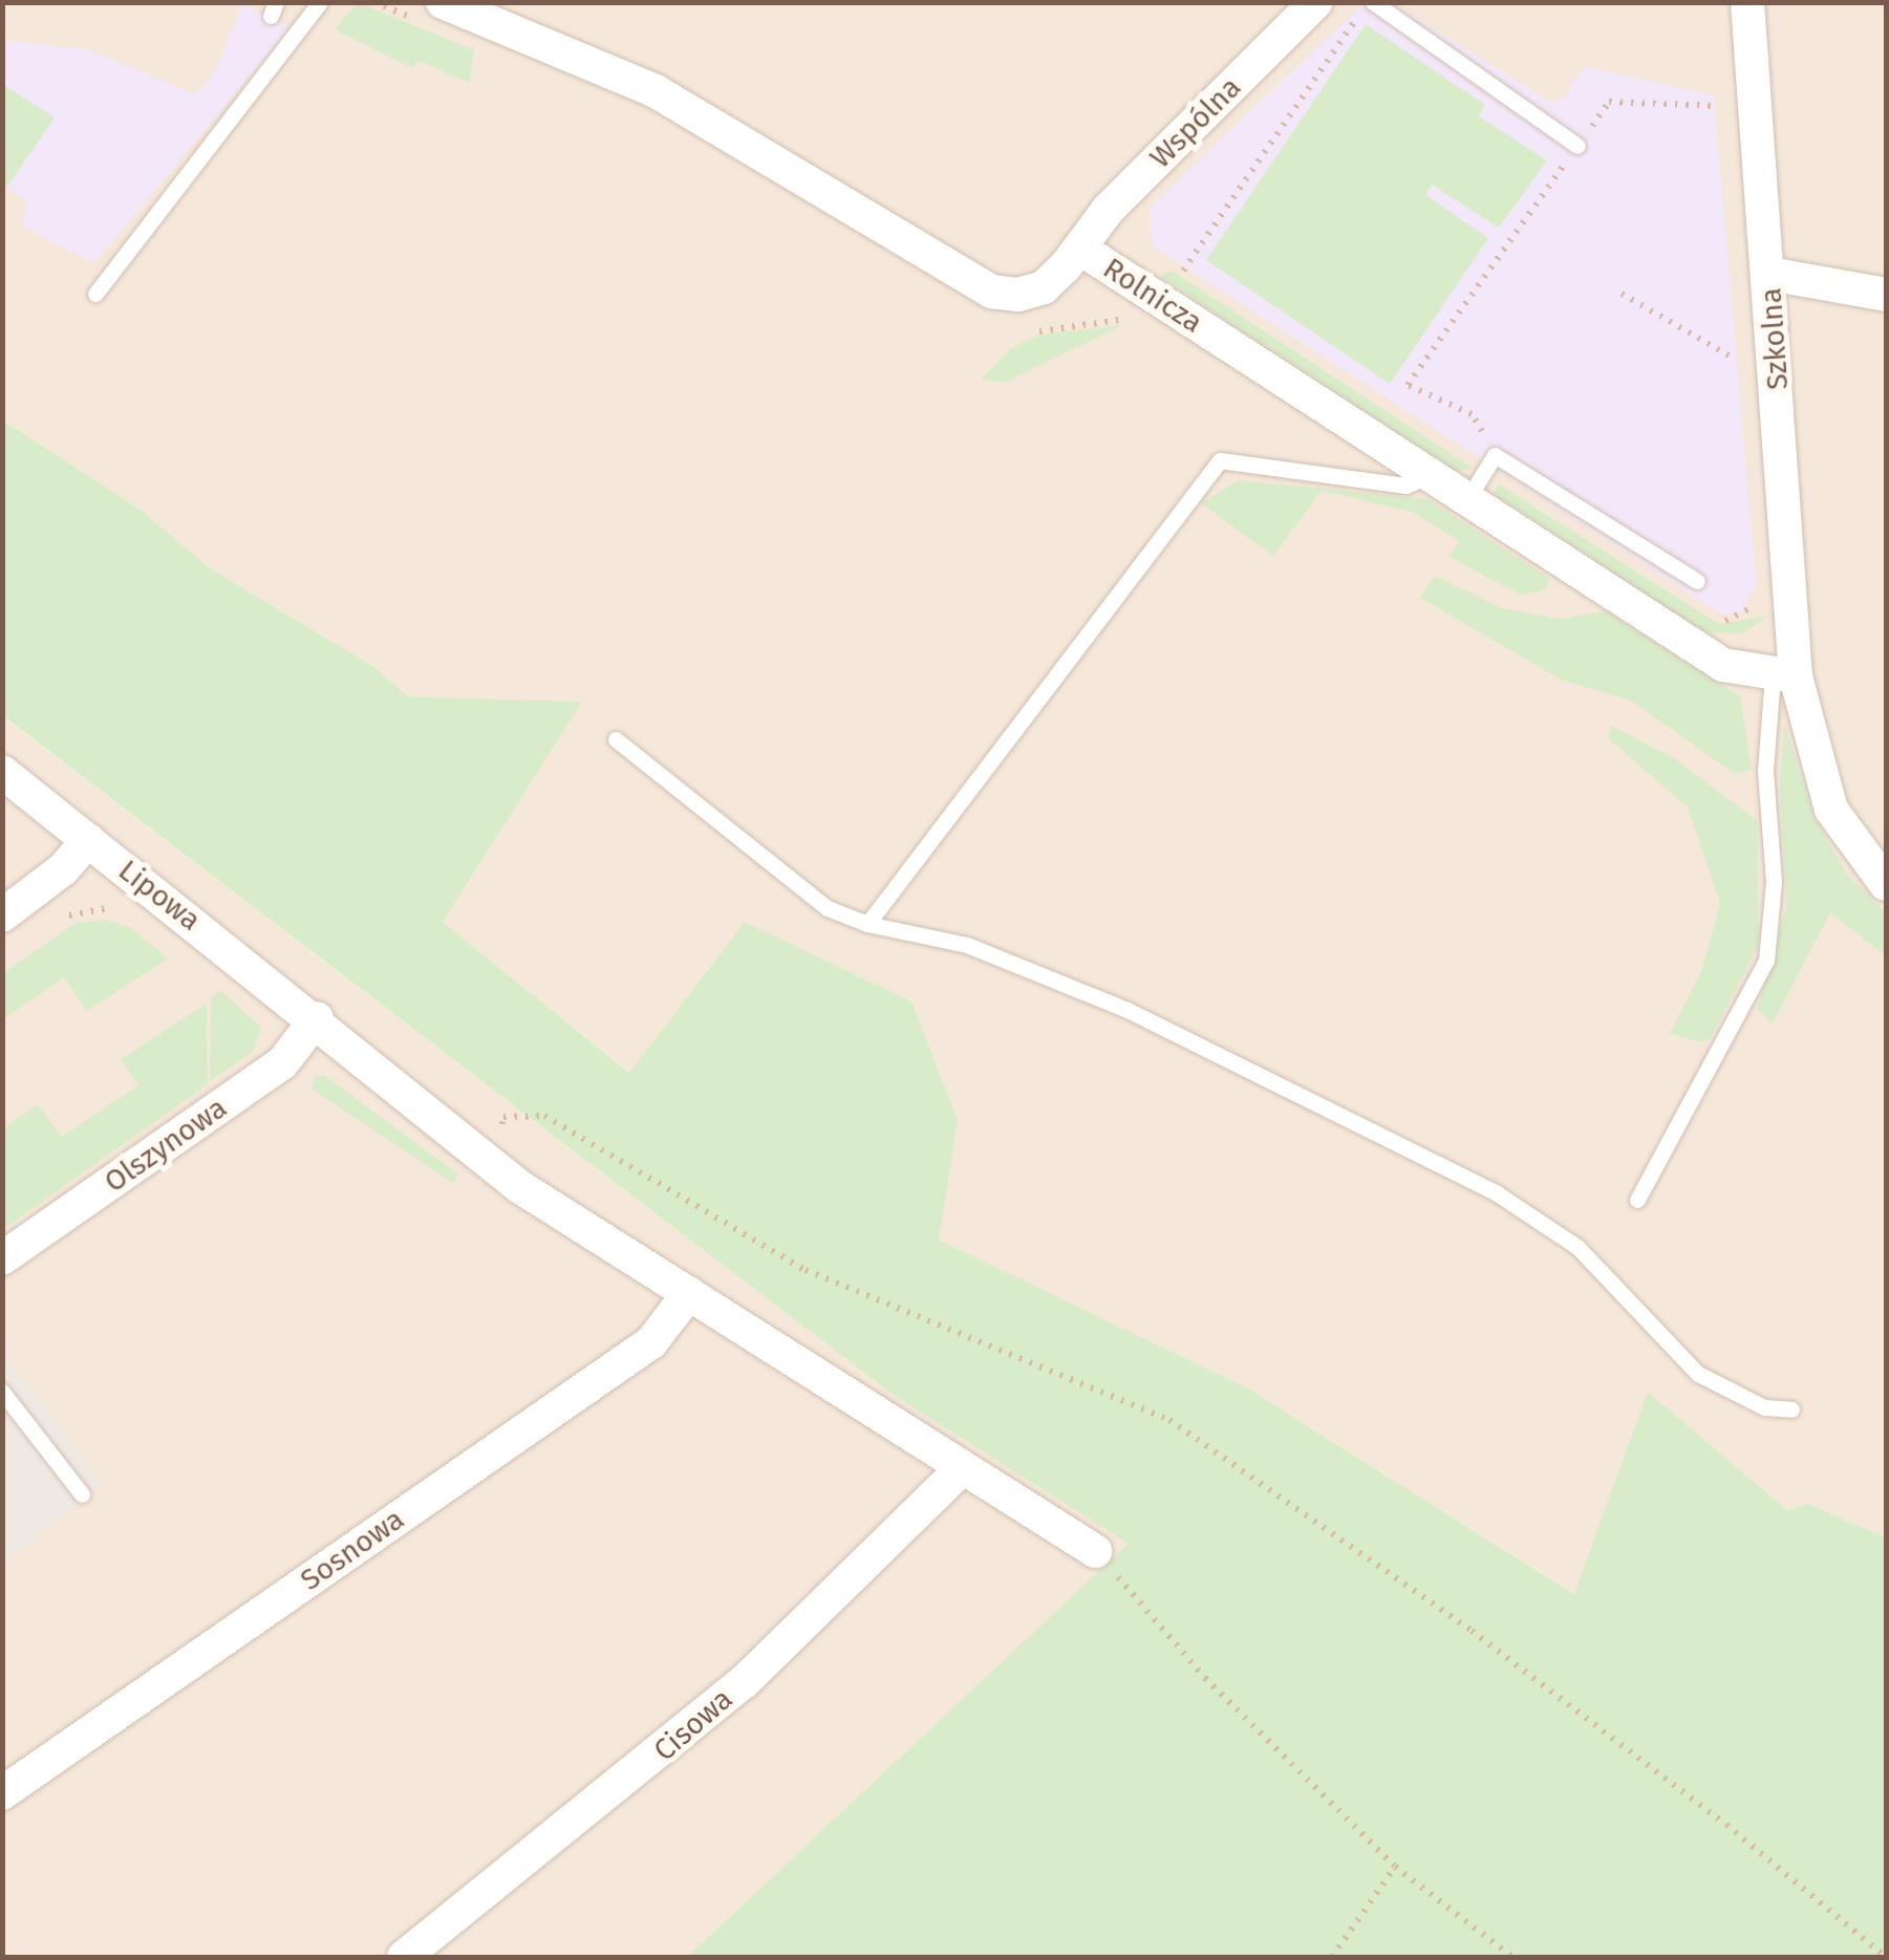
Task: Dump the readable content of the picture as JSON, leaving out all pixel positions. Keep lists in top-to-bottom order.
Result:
{
  "streets": {
    "street": [
      "Wspólna",
      "Rolnicza",
      "Szkolna",
      "Lipowa",
      "Olszynowa",
      "Sosnowa",
      "Cisowa"
    ]
  },
  "crossings": [
    ["Wspólna", "Rolnicza"],
    ["Rolnicza", "Szkolna"],
    ["Lipowa", "Olszynowa"],
    ["Lipowa", "Sosnowa"],
    ["Lipowa", "Cisowa"]
  ]
}
